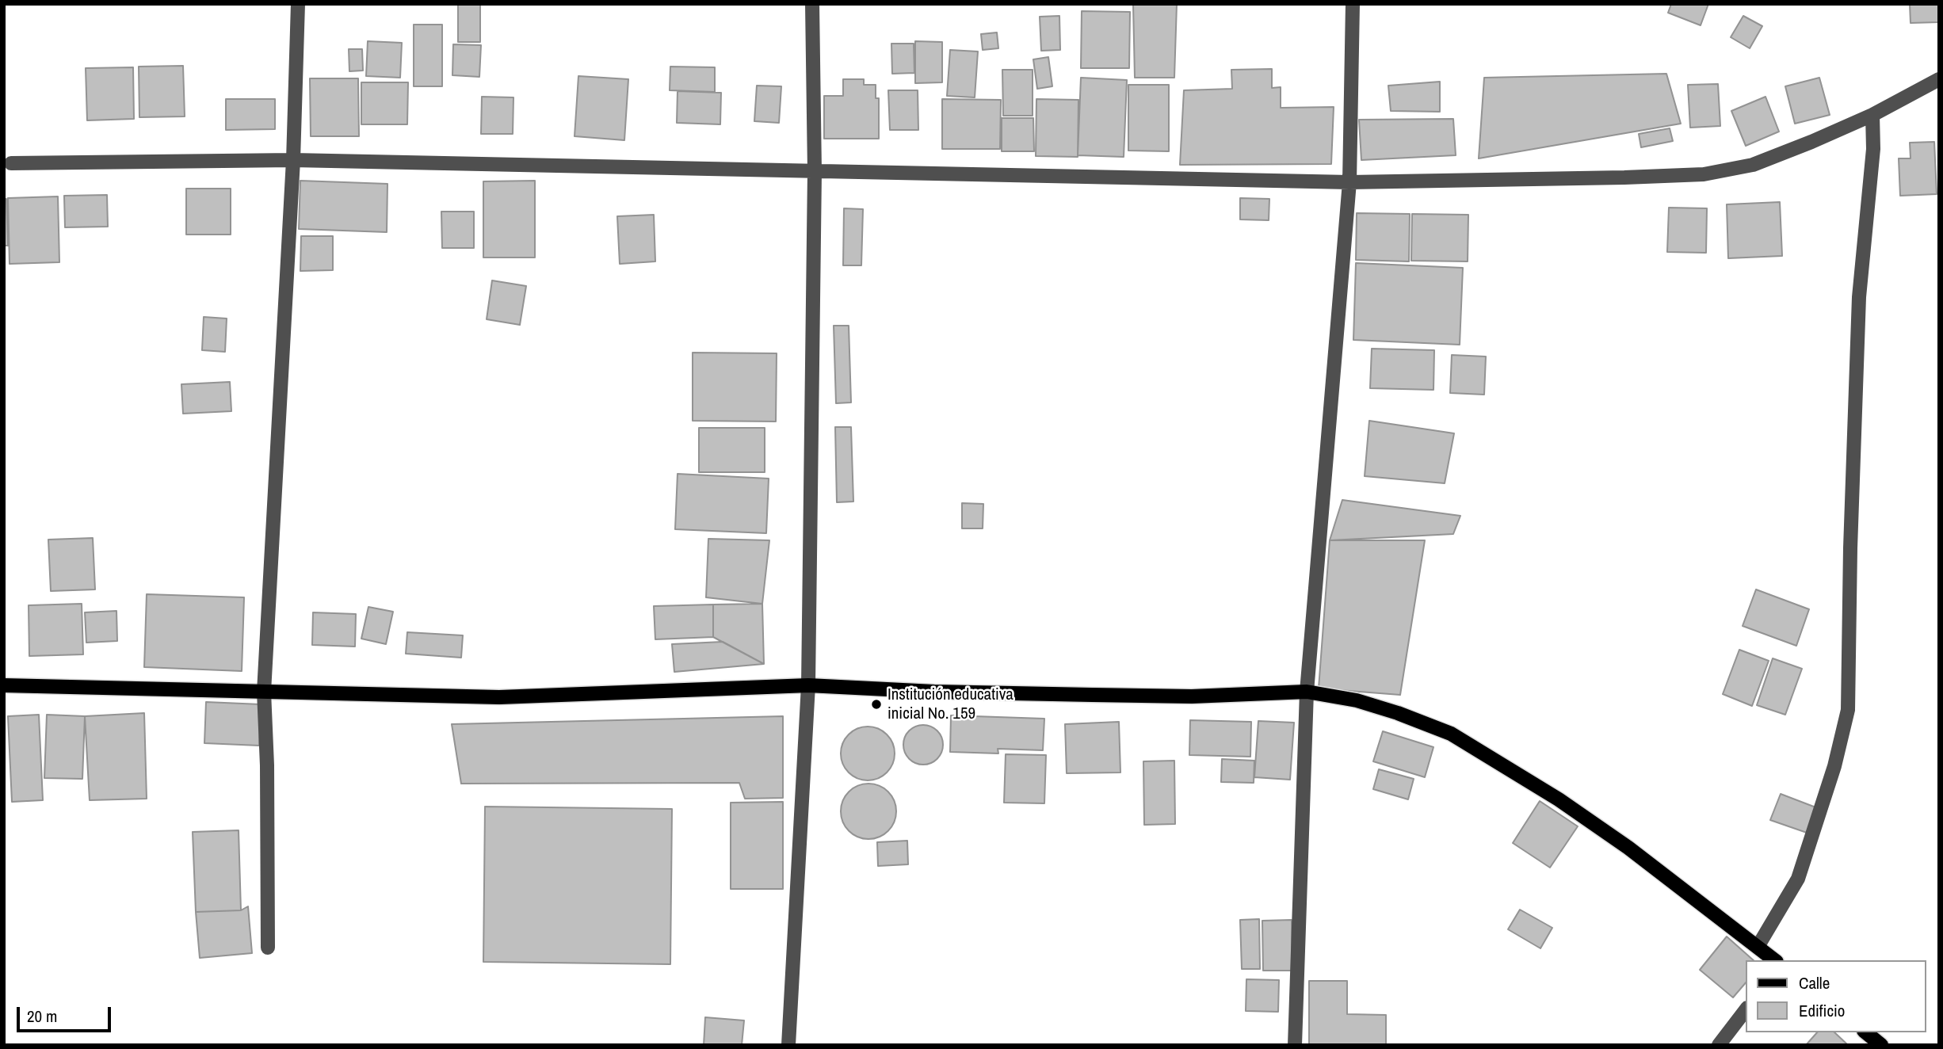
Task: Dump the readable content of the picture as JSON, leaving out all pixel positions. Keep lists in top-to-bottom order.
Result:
{
  "places": ["Institución educativa inicial No. 159"],
  "legend": ["Calle", "Edificio"],
  "scale_bar": "20 m"
}
